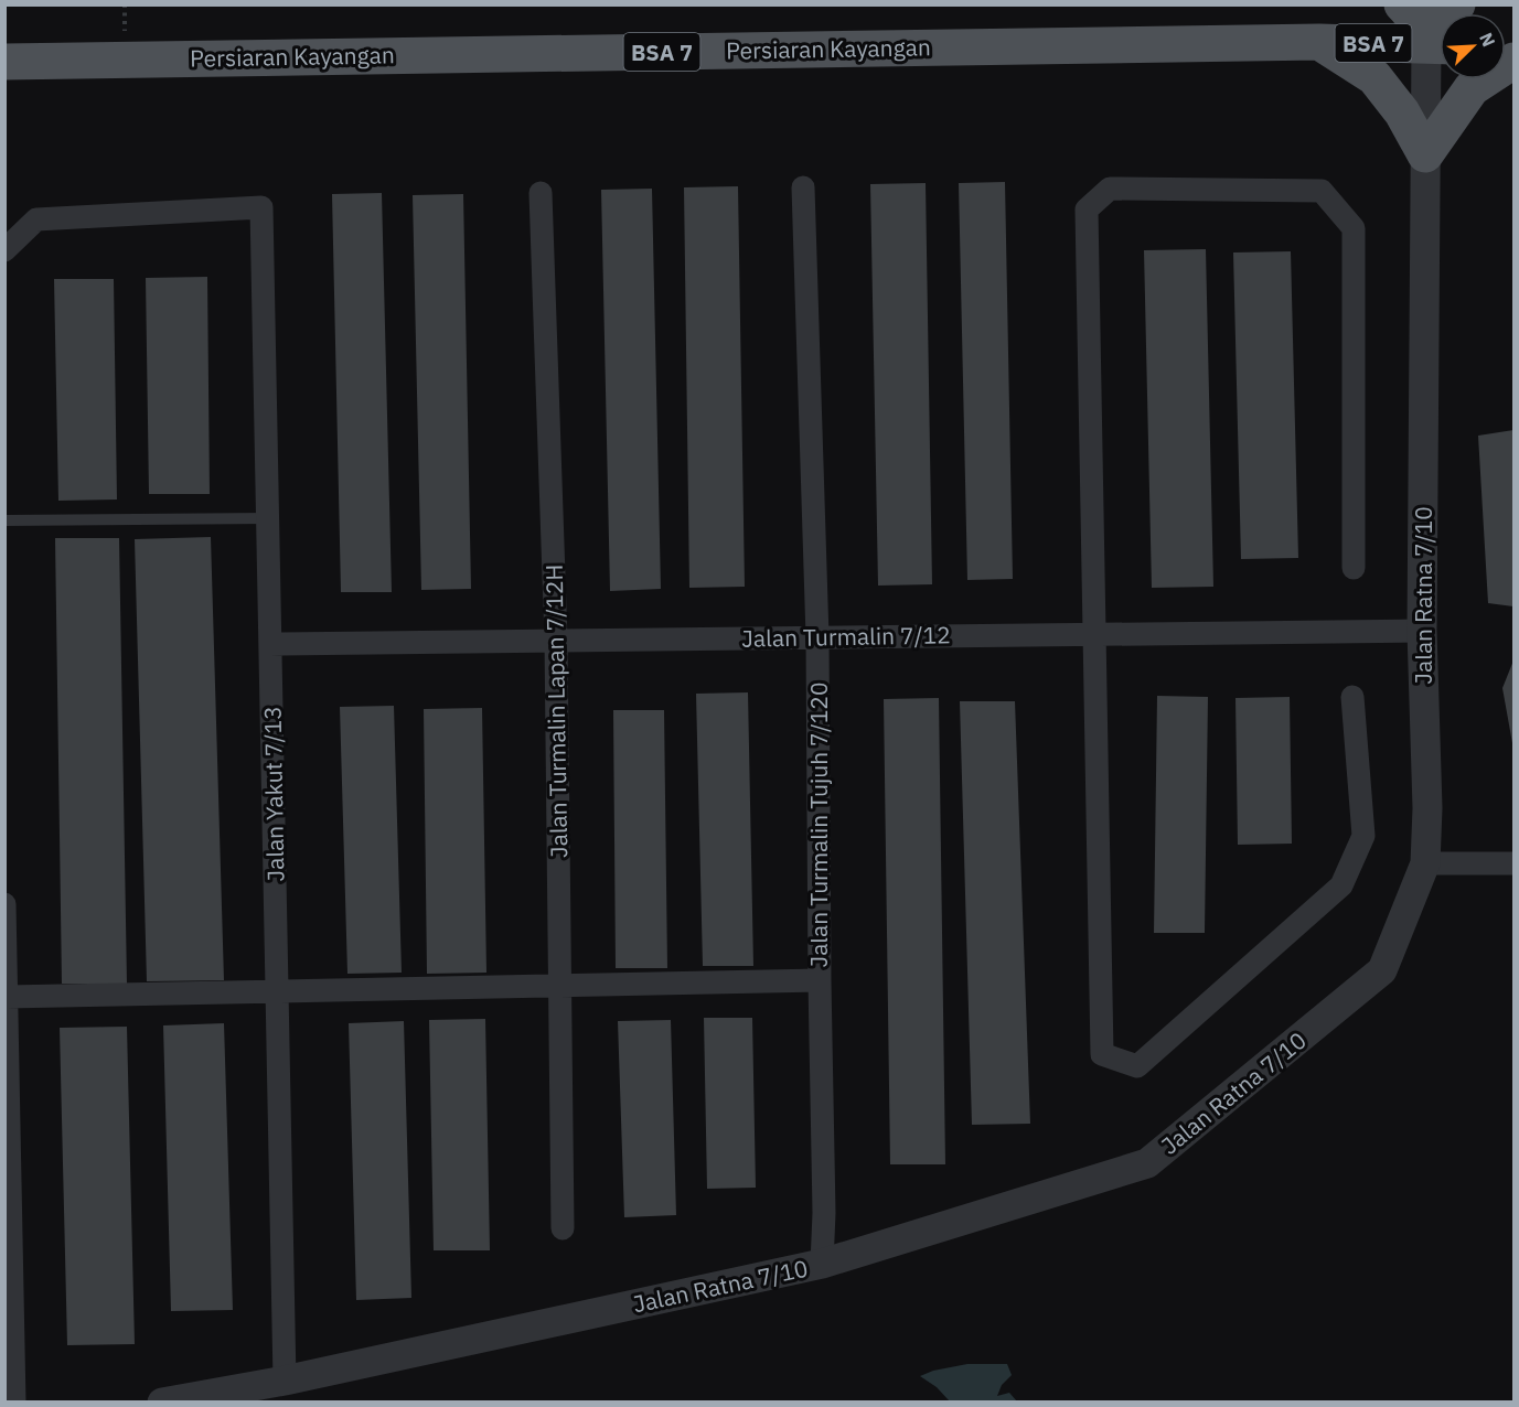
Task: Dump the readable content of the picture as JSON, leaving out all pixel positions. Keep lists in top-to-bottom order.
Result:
{
  "streets": {
    "main road": ["BSA 7", "Persiaran Kayangan"],
    "street": [
      "Jalan Ratna 7/10",
      "Jalan Turmalin 7/12",
      "Jalan Turmalin Lapan 7/12H",
      "Jalan Yakut 7/13",
      "Jalan Turmalin Tujuh 7/120"
    ]
  },
  "crossings": [
    ["Persiaran Kayangan", "Jalan Ratna 7/10"],
    ["Jalan Ratna 7/10", "Jalan Turmalin 7/12"],
    ["Jalan Ratna 7/10", "Jalan Yakut 7/13"],
    ["Jalan Ratna 7/10", "Jalan Turmalin Tujuh 7/120"],
    ["Jalan Turmalin 7/12", "Jalan Turmalin Lapan 7/12H"],
    ["Jalan Turmalin 7/12", "Jalan Yakut 7/13"],
    ["Jalan Turmalin 7/12", "Jalan Turmalin Tujuh 7/120"]
  ],
  "north": "top right"
}
